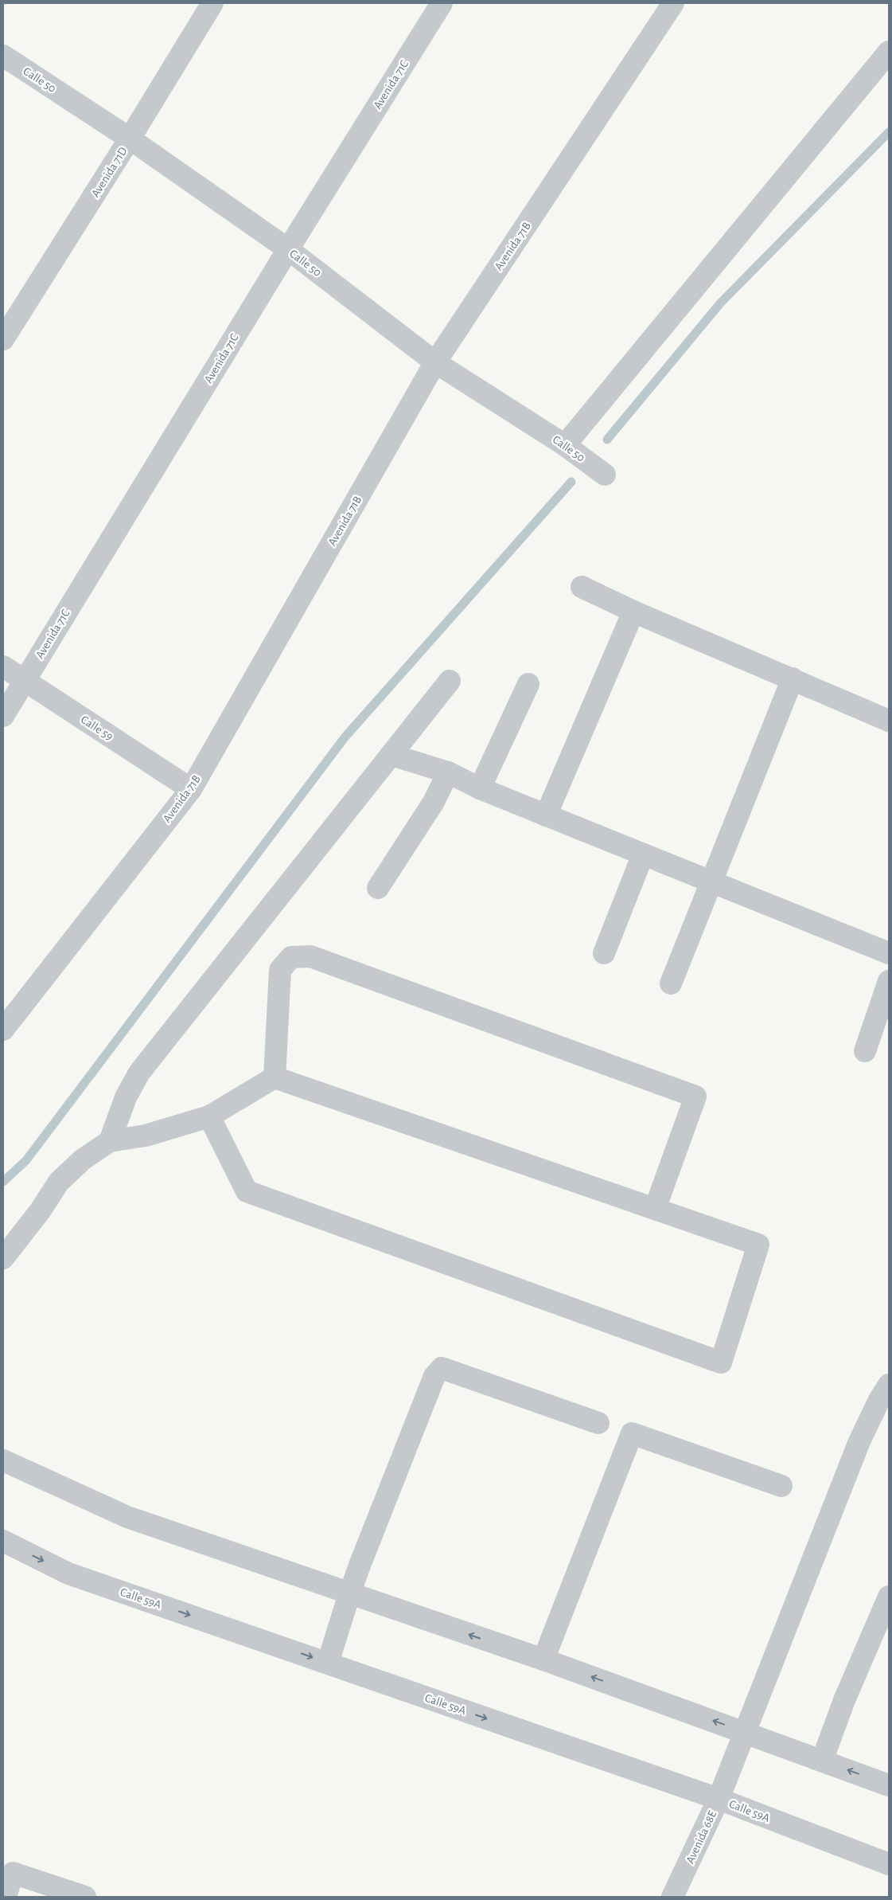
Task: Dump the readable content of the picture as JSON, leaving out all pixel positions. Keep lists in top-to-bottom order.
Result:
{
  "streets": {
    "street": [
      "Calle 50",
      "Avenida 71C",
      "Avenida 71D",
      "Avenida 71B",
      "Calle 59",
      "Calle 59A",
      "Avenida 68E"
    ]
  },
  "crossings": [
    ["Calle 50", "Avenida 71C"],
    ["Calle 50", "Avenida 71D"],
    ["Calle 50", "Avenida 71B"],
    ["Avenida 71C", "Calle 59"],
    ["Avenida 71B", "Calle 59"],
    ["Calle 59A", "Avenida 68E"]
  ]
}
